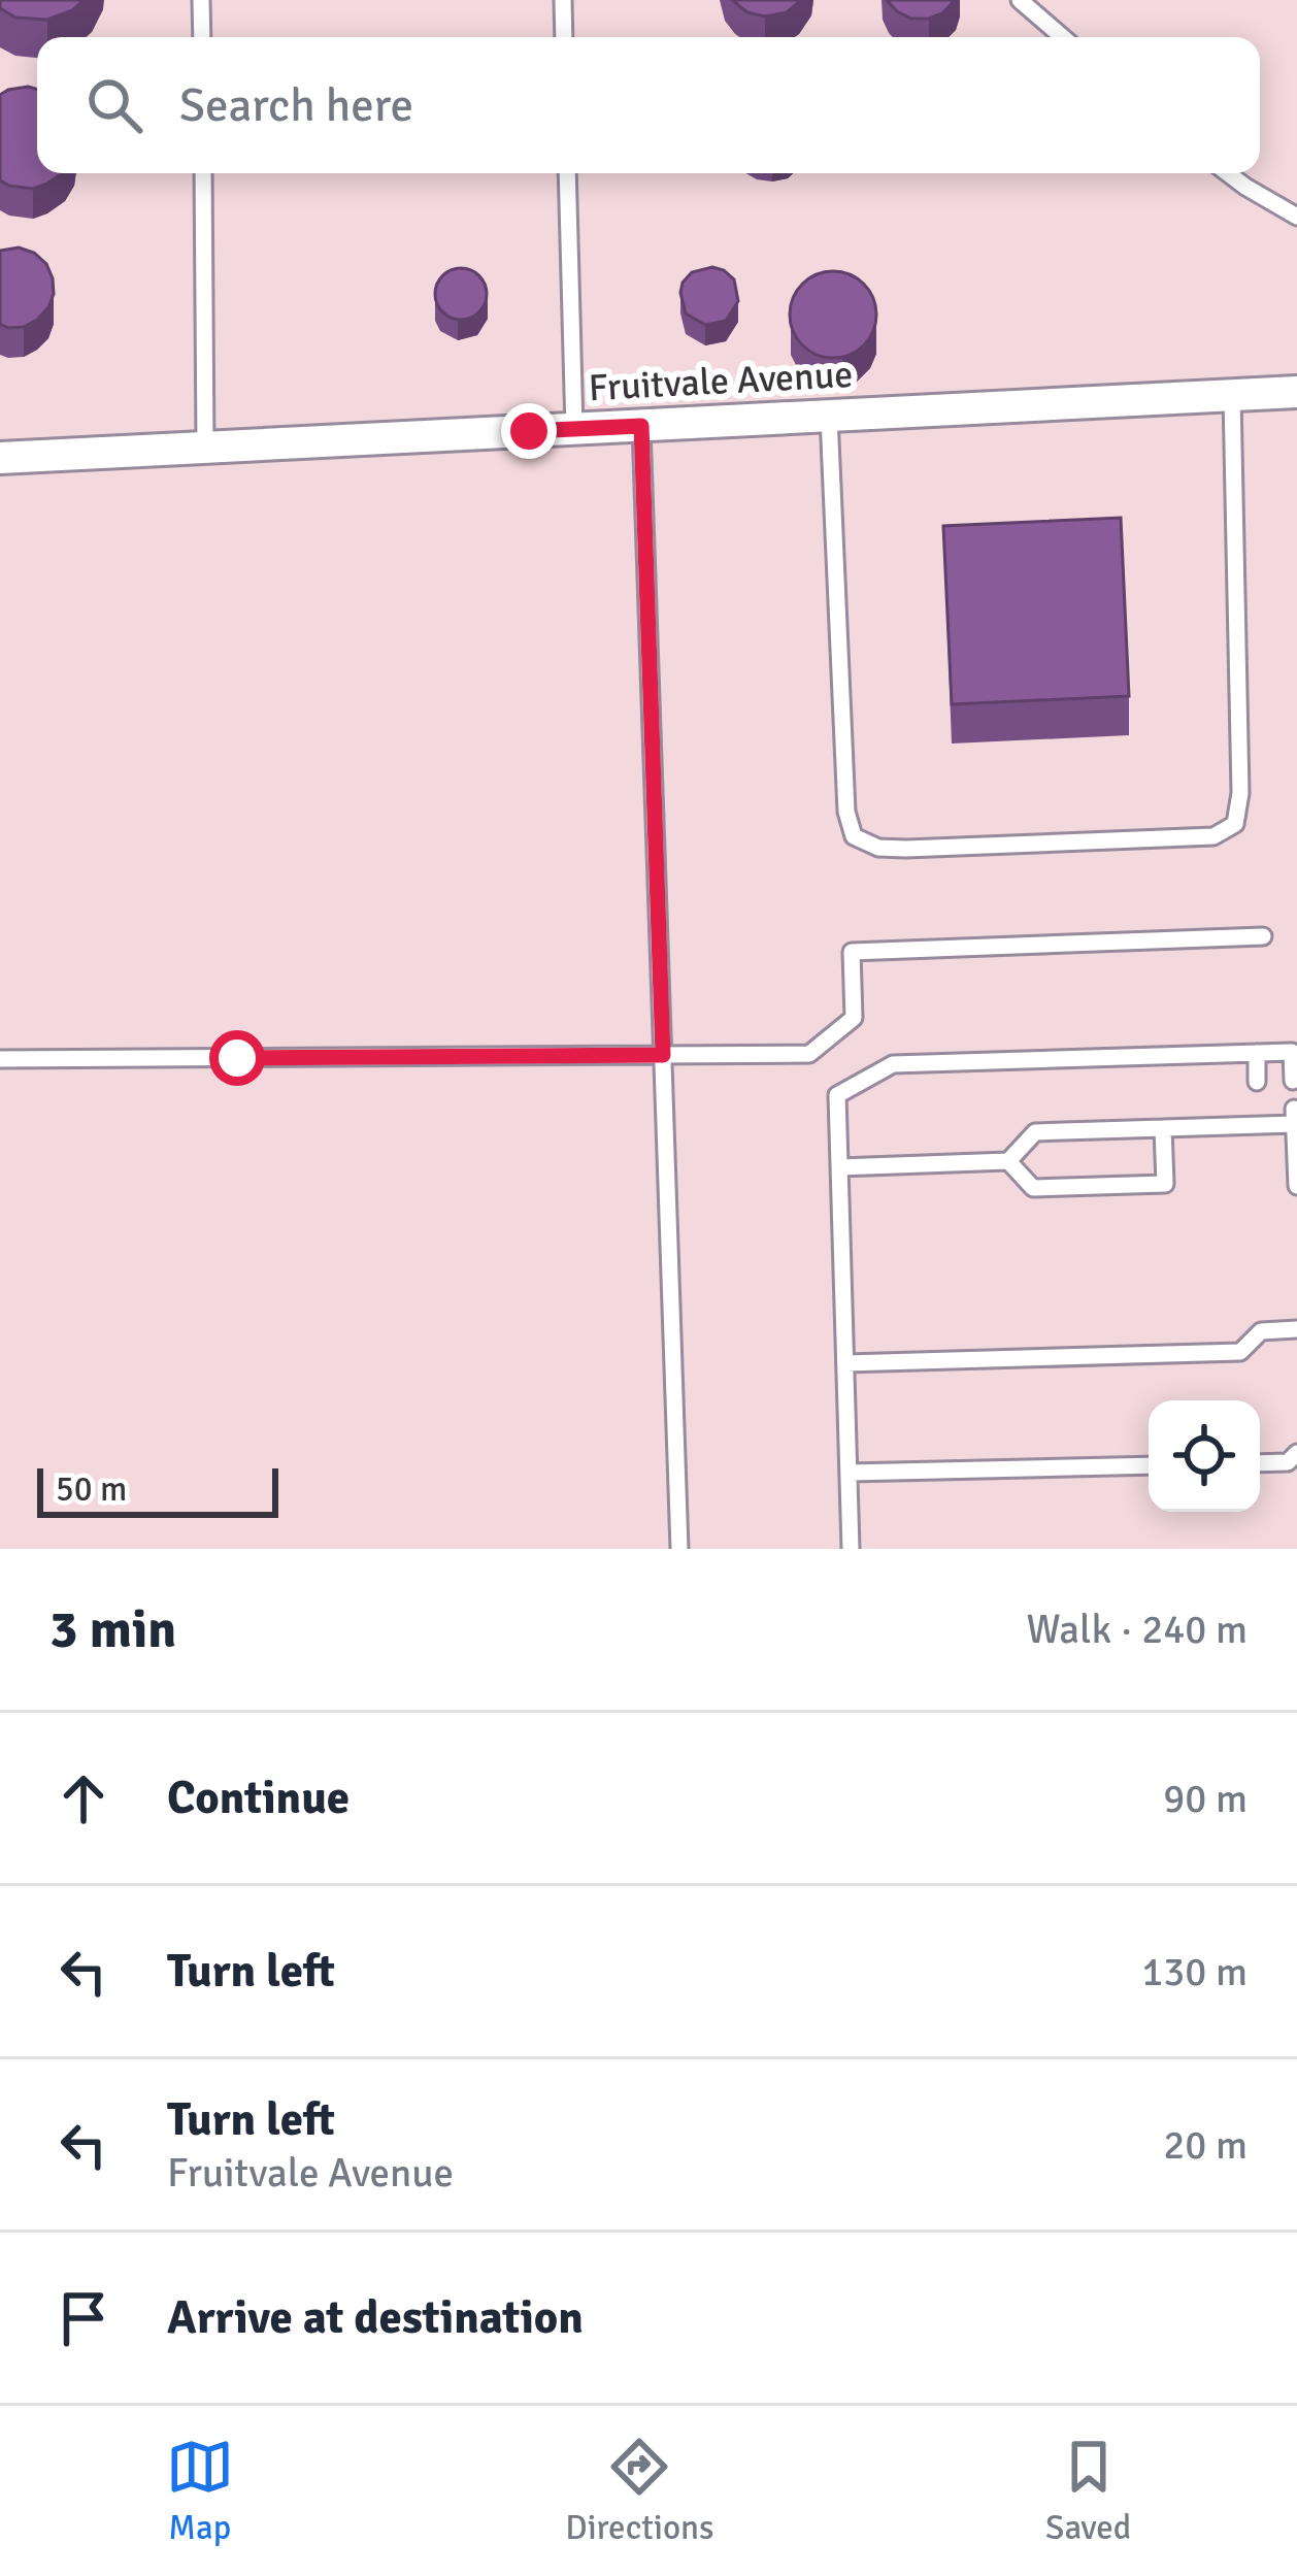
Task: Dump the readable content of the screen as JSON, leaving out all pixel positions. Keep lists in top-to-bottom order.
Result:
{
  "streets": {
    "street": ["Fruitvale Avenue"]
  },
  "scale_bar": "50 m",
  "page": {
    "search": "Search here",
    "scale": "50 m",
    "heading": ["3 min", "Walk · 240 m"],
    "list": [
      ["Continue", "90 m"],
      ["Turn left", "130 m"],
      ["Turn left", "Fruitvale Avenue", "20 m"],
      "Arrive at destination"
    ],
    "nav": ["Map", "Directions", "Saved"]
  }
}
